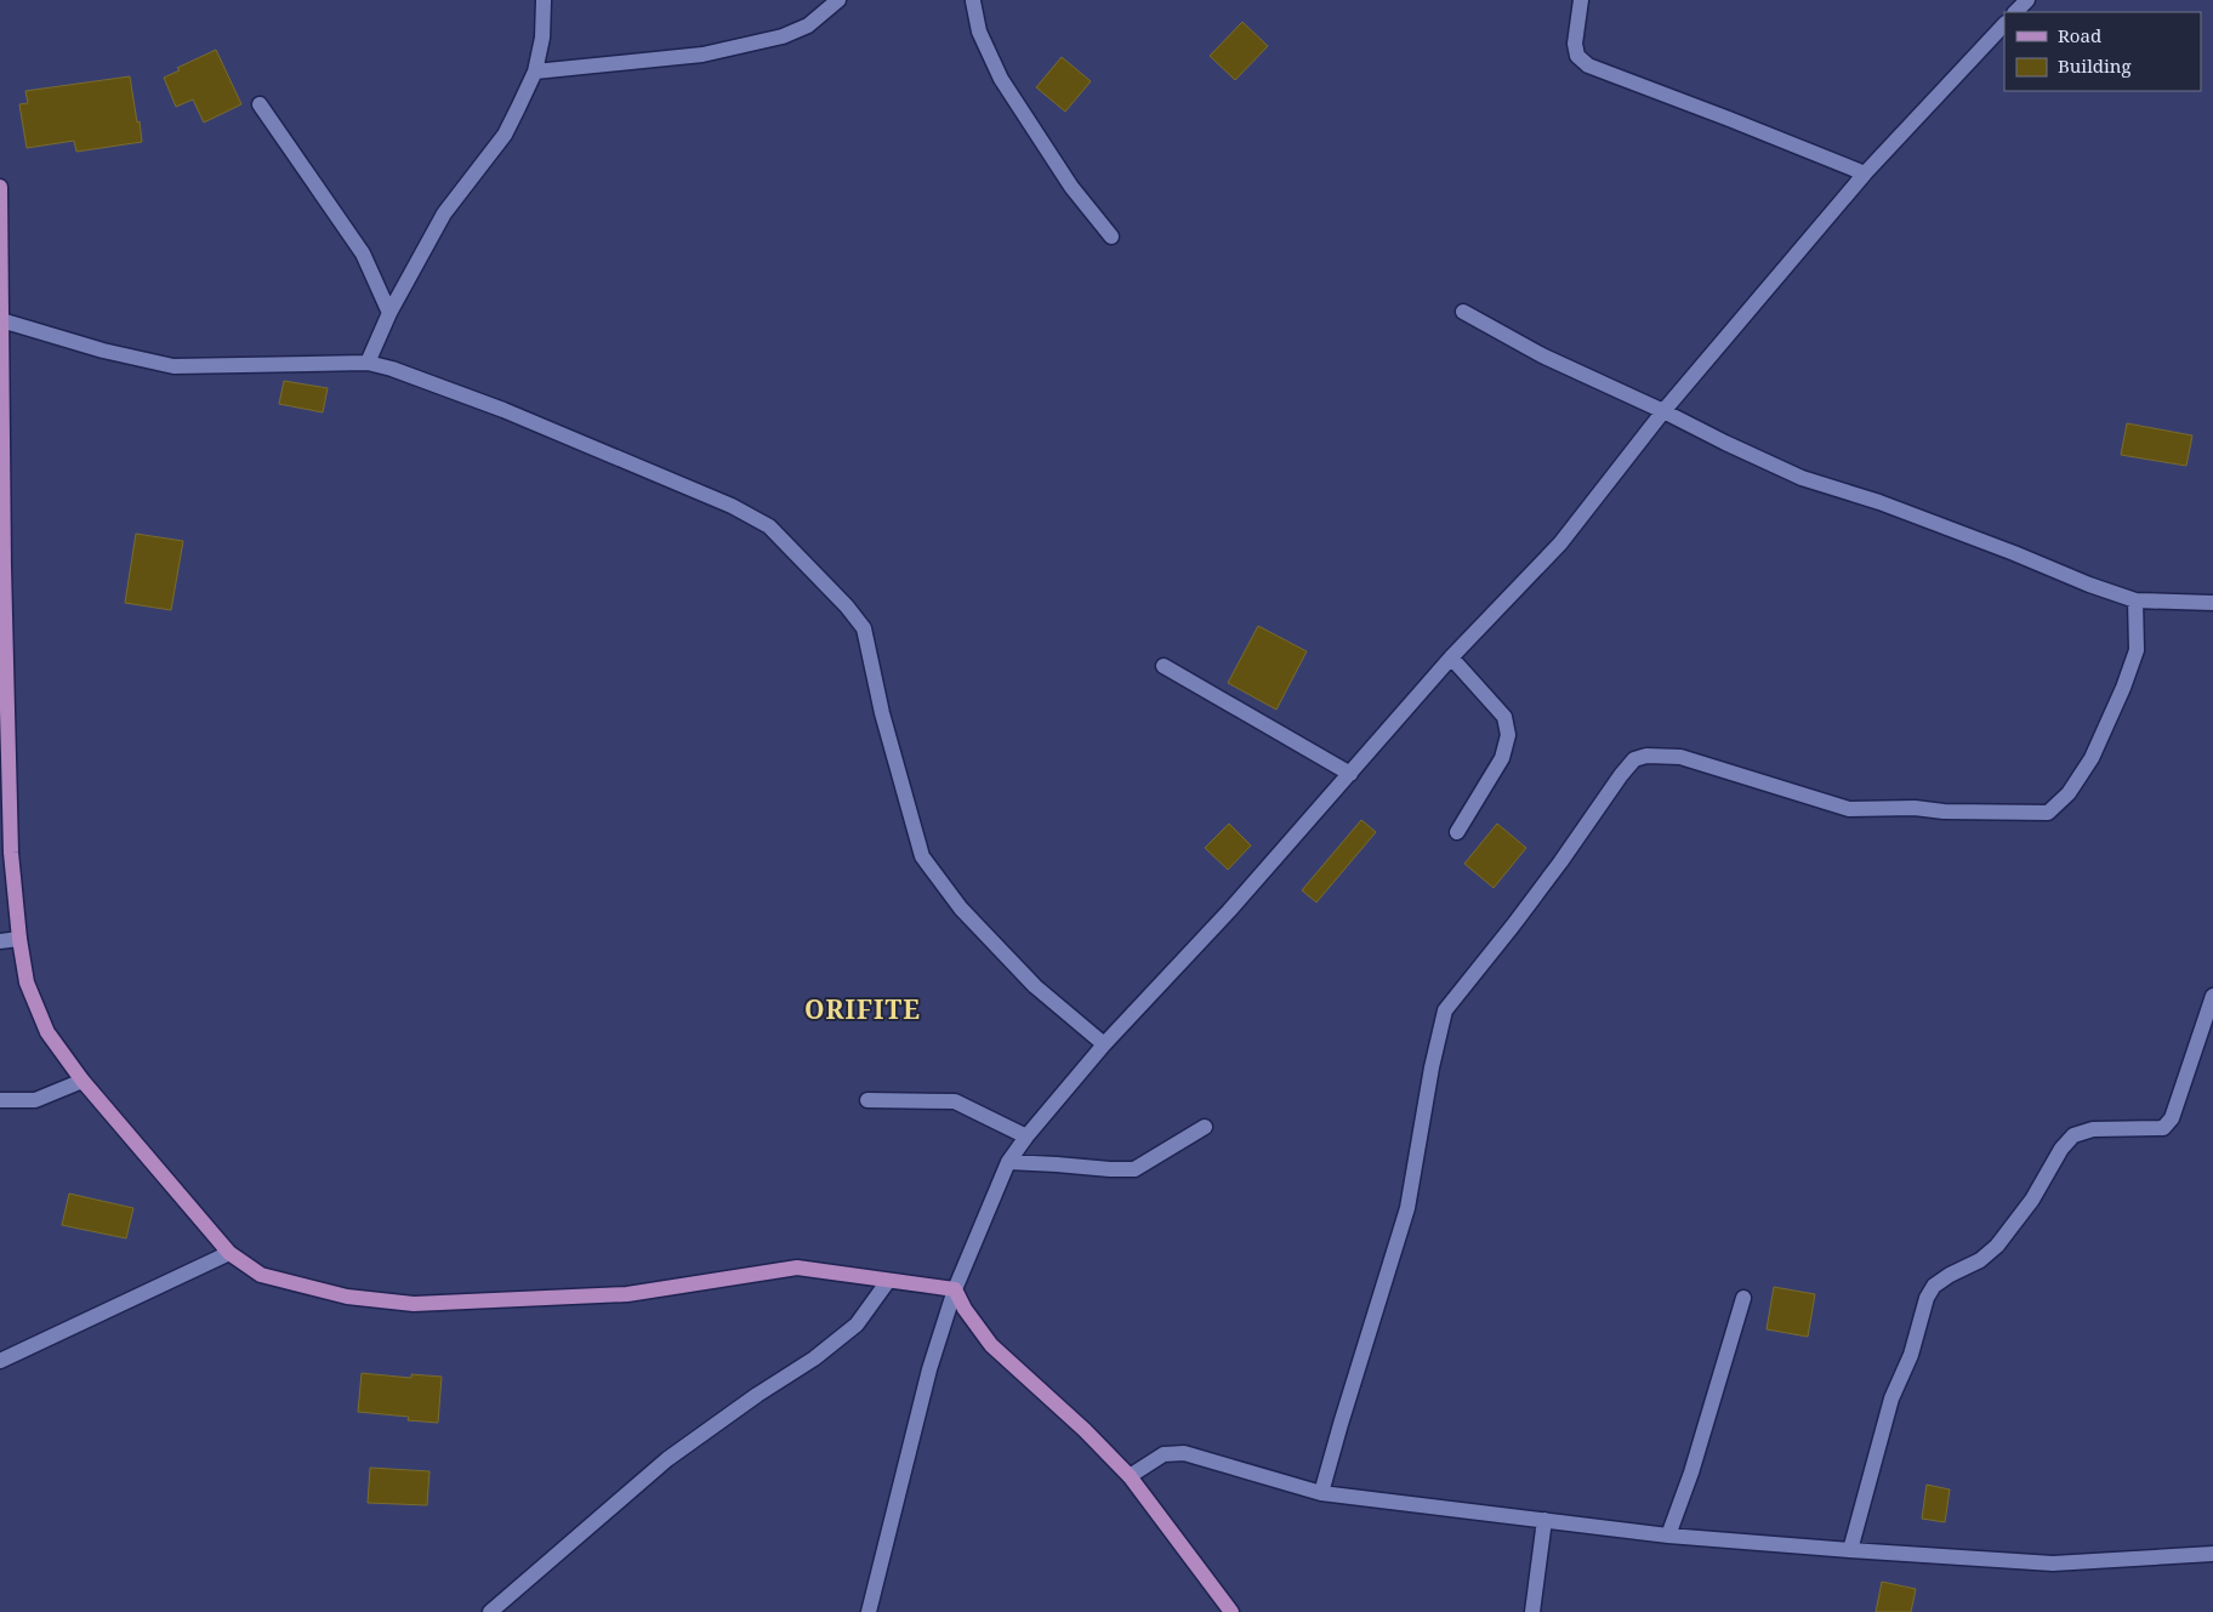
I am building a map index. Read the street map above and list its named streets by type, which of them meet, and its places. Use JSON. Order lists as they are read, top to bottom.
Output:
{
  "districts": ["ORIFITE"],
  "legend": ["Road", "Building"]
}
